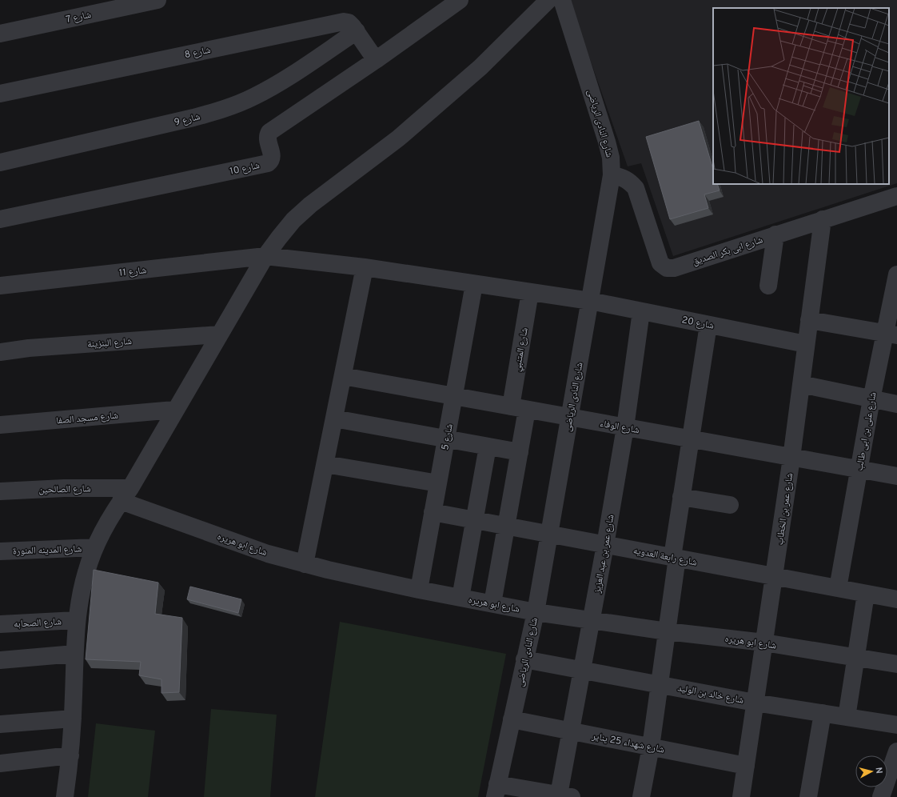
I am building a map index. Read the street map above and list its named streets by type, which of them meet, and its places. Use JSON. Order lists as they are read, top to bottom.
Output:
{
  "streets": {
    "street": [
      "شارع 7",
      "شارع 8",
      "شارع 9",
      "شارع النادى الرياضى",
      "شارع 10",
      "شارع ابى بكر الصديق",
      "شارع 11",
      "شارع 20",
      "شارع البنزينة",
      "شارع المتنبي",
      "شارع مسجد الصفا",
      "شارع الوفاء",
      "شارع على بن ابى طالب",
      "شارع 5",
      "شارع الصالحين",
      "شارع عمر بن الخطاب",
      "شارع ابو هريره",
      "شارع المدينه المنورة",
      "شارع عمر بن عبد العزيز",
      "شارع رابعة العدويه",
      "شارع الصحابه",
      "شارع خالد بن الوليد",
      "شارع شهداء 25 يناير"
    ]
  },
  "crossings": [
    ["شارع 8", "شارع 9"],
    ["شارع 8", "شارع 10"],
    ["شارع النادى الرياضى", "شارع ابى بكر الصديق"],
    ["شارع النادى الرياضى", "شارع 20"],
    ["شارع النادى الرياضى", "شارع الوفاء"],
    ["شارع النادى الرياضى", "شارع ابو هريره"],
    ["شارع النادى الرياضى", "شارع رابعة العدويه"],
    ["شارع النادى الرياضى", "شارع خالد بن الوليد"],
    ["شارع النادى الرياضى", "شارع شهداء 25 يناير"],
    ["شارع ابى بكر الصديق", "شارع عمر بن الخطاب"],
    ["شارع 11", "شارع 20"],
    ["شارع 11", "شارع 5"],
    ["شارع 20", "شارع المتنبي"],
    ["شارع 20", "شارع 5"],
    ["شارع 20", "شارع عمر بن الخطاب"],
    ["شارع 20", "شارع عمر بن عبد العزيز"],
    ["شارع المتنبي", "شارع الوفاء"],
    ["شارع المتنبي", "شارع ابو هريره"],
    ["شارع المتنبي", "شارع رابعة العدويه"],
    ["شارع الوفاء", "شارع على بن ابى طالب"],
    ["شارع الوفاء", "شارع 5"],
    ["شارع الوفاء", "شارع عمر بن الخطاب"],
    ["شارع الوفاء", "شارع عمر بن عبد العزيز"],
    ["شارع على بن ابى طالب", "شارع رابعة العدويه"],
    ["شارع 5", "شارع ابو هريره"],
    ["شارع 5", "شارع رابعة العدويه"],
    ["شارع الصالحين", "شارع ابو هريره"],
    ["شارع عمر بن الخطاب", "شارع ابو هريره"],
    ["شارع عمر بن الخطاب", "شارع رابعة العدويه"],
    ["شارع عمر بن الخطاب", "شارع خالد بن الوليد"],
    ["شارع عمر بن الخطاب", "شارع شهداء 25 يناير"],
    ["شارع ابو هريره", "شارع عمر بن عبد العزيز"],
    ["شارع عمر بن عبد العزيز", "شارع رابعة العدويه"],
    ["شارع عمر بن عبد العزيز", "شارع خالد بن الوليد"],
    ["شارع عمر بن عبد العزيز", "شارع شهداء 25 يناير"]
  ],
  "north": "right"
}
